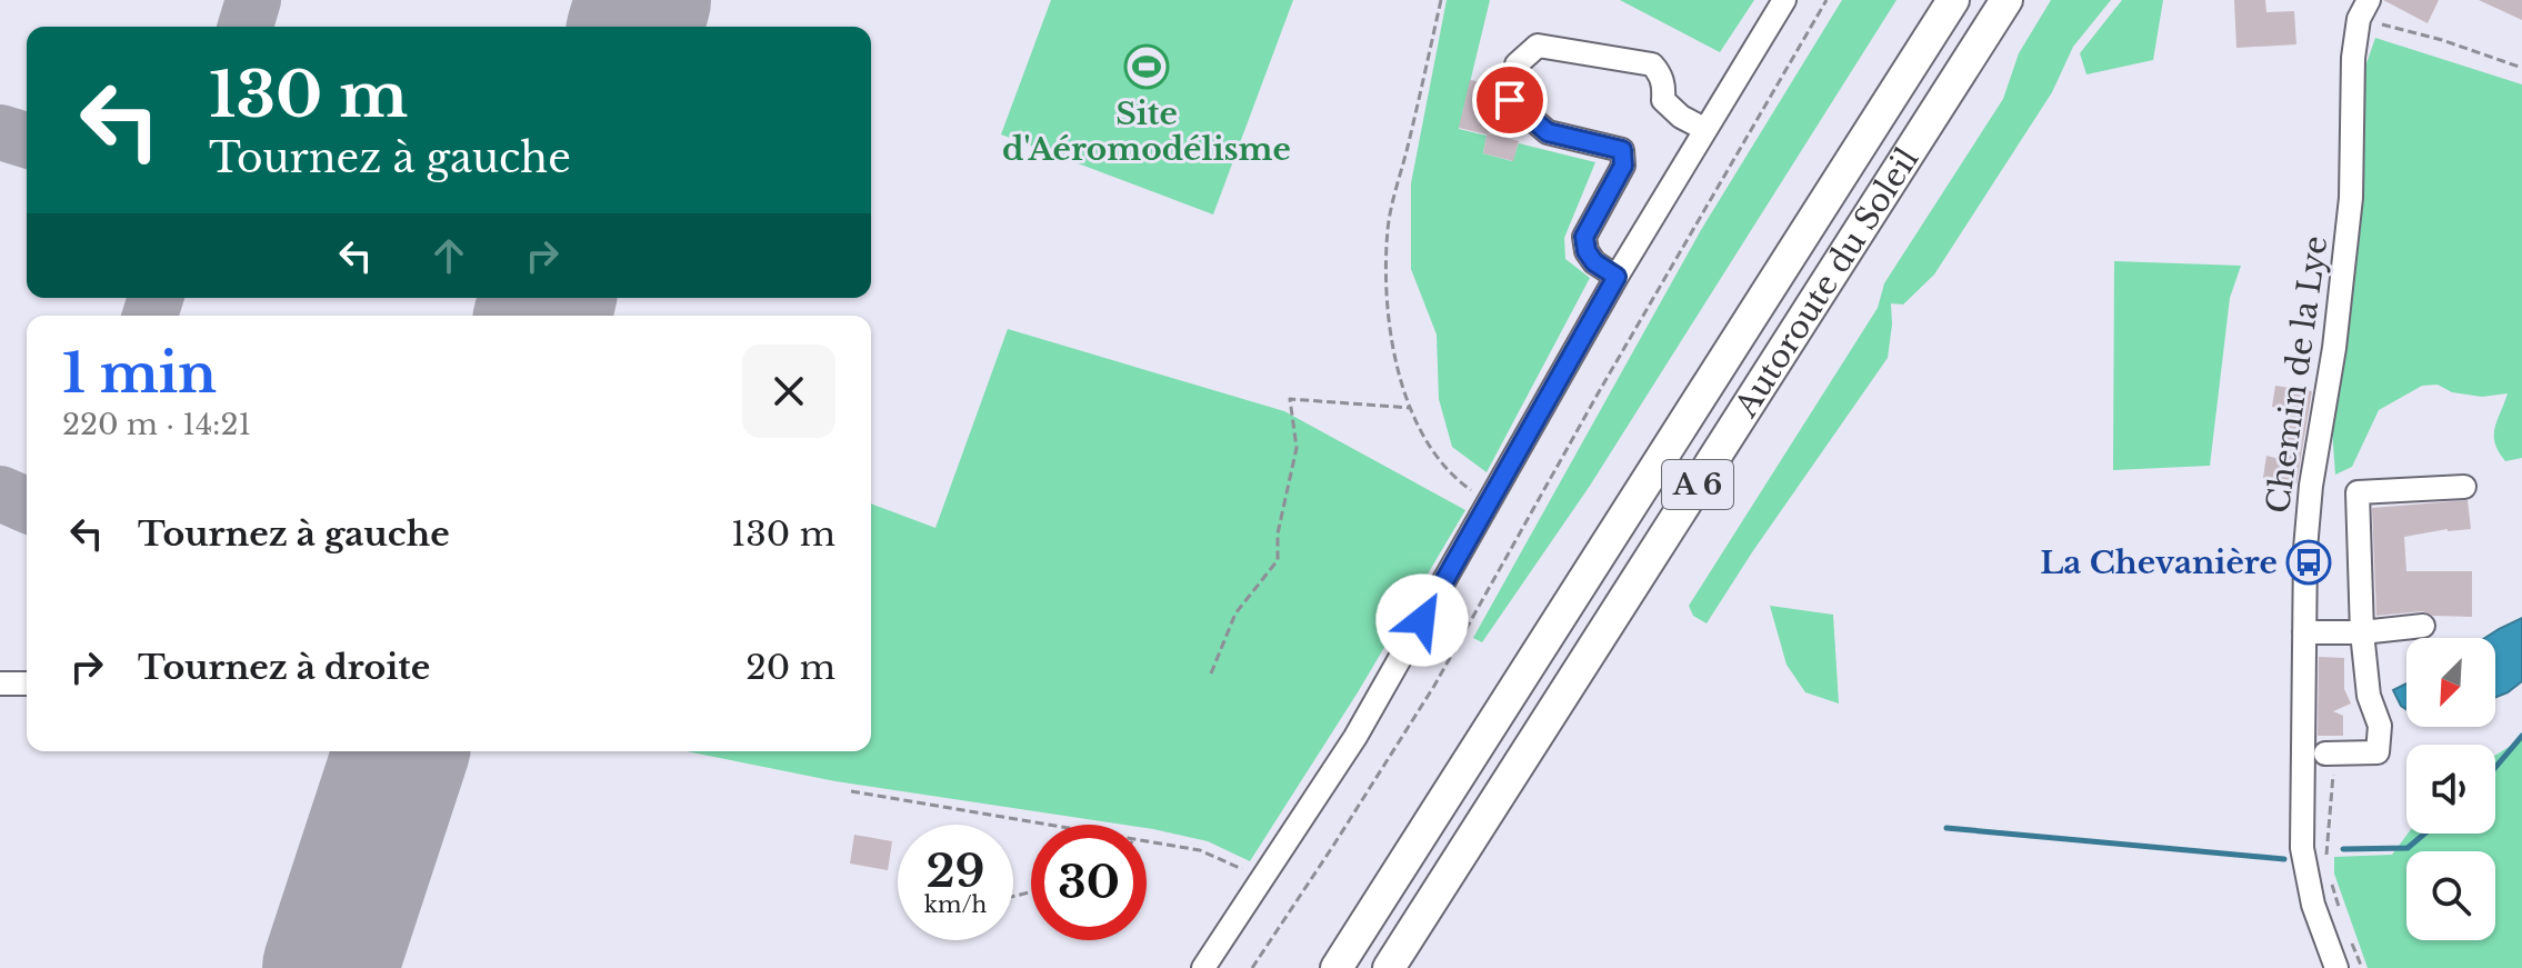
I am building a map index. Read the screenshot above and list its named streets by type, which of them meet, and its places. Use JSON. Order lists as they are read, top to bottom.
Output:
{
  "streets": {
    "highway": ["Autoroute du Soleil", "A 6"],
    "street": ["Chemin de la Lye"]
  },
  "places": {
    "sports": ["Site d'Aéromodélisme"],
    "bus stop": ["La Chevanière"]
  },
  "north": "bottom left",
  "page": {
    "turn": ["130 m", "Tournez à gauche"],
    "heading": ["1 min", "220 m · 14:21"],
    "list": [
      {
        "name": "Tournez à gauche",
        "value": "130 m"
      },
      {
        "name": "Tournez à droite",
        "value": "20 m"
      }
    ],
    "speed": "29 km/h",
    "limit": "30"
  }
}
